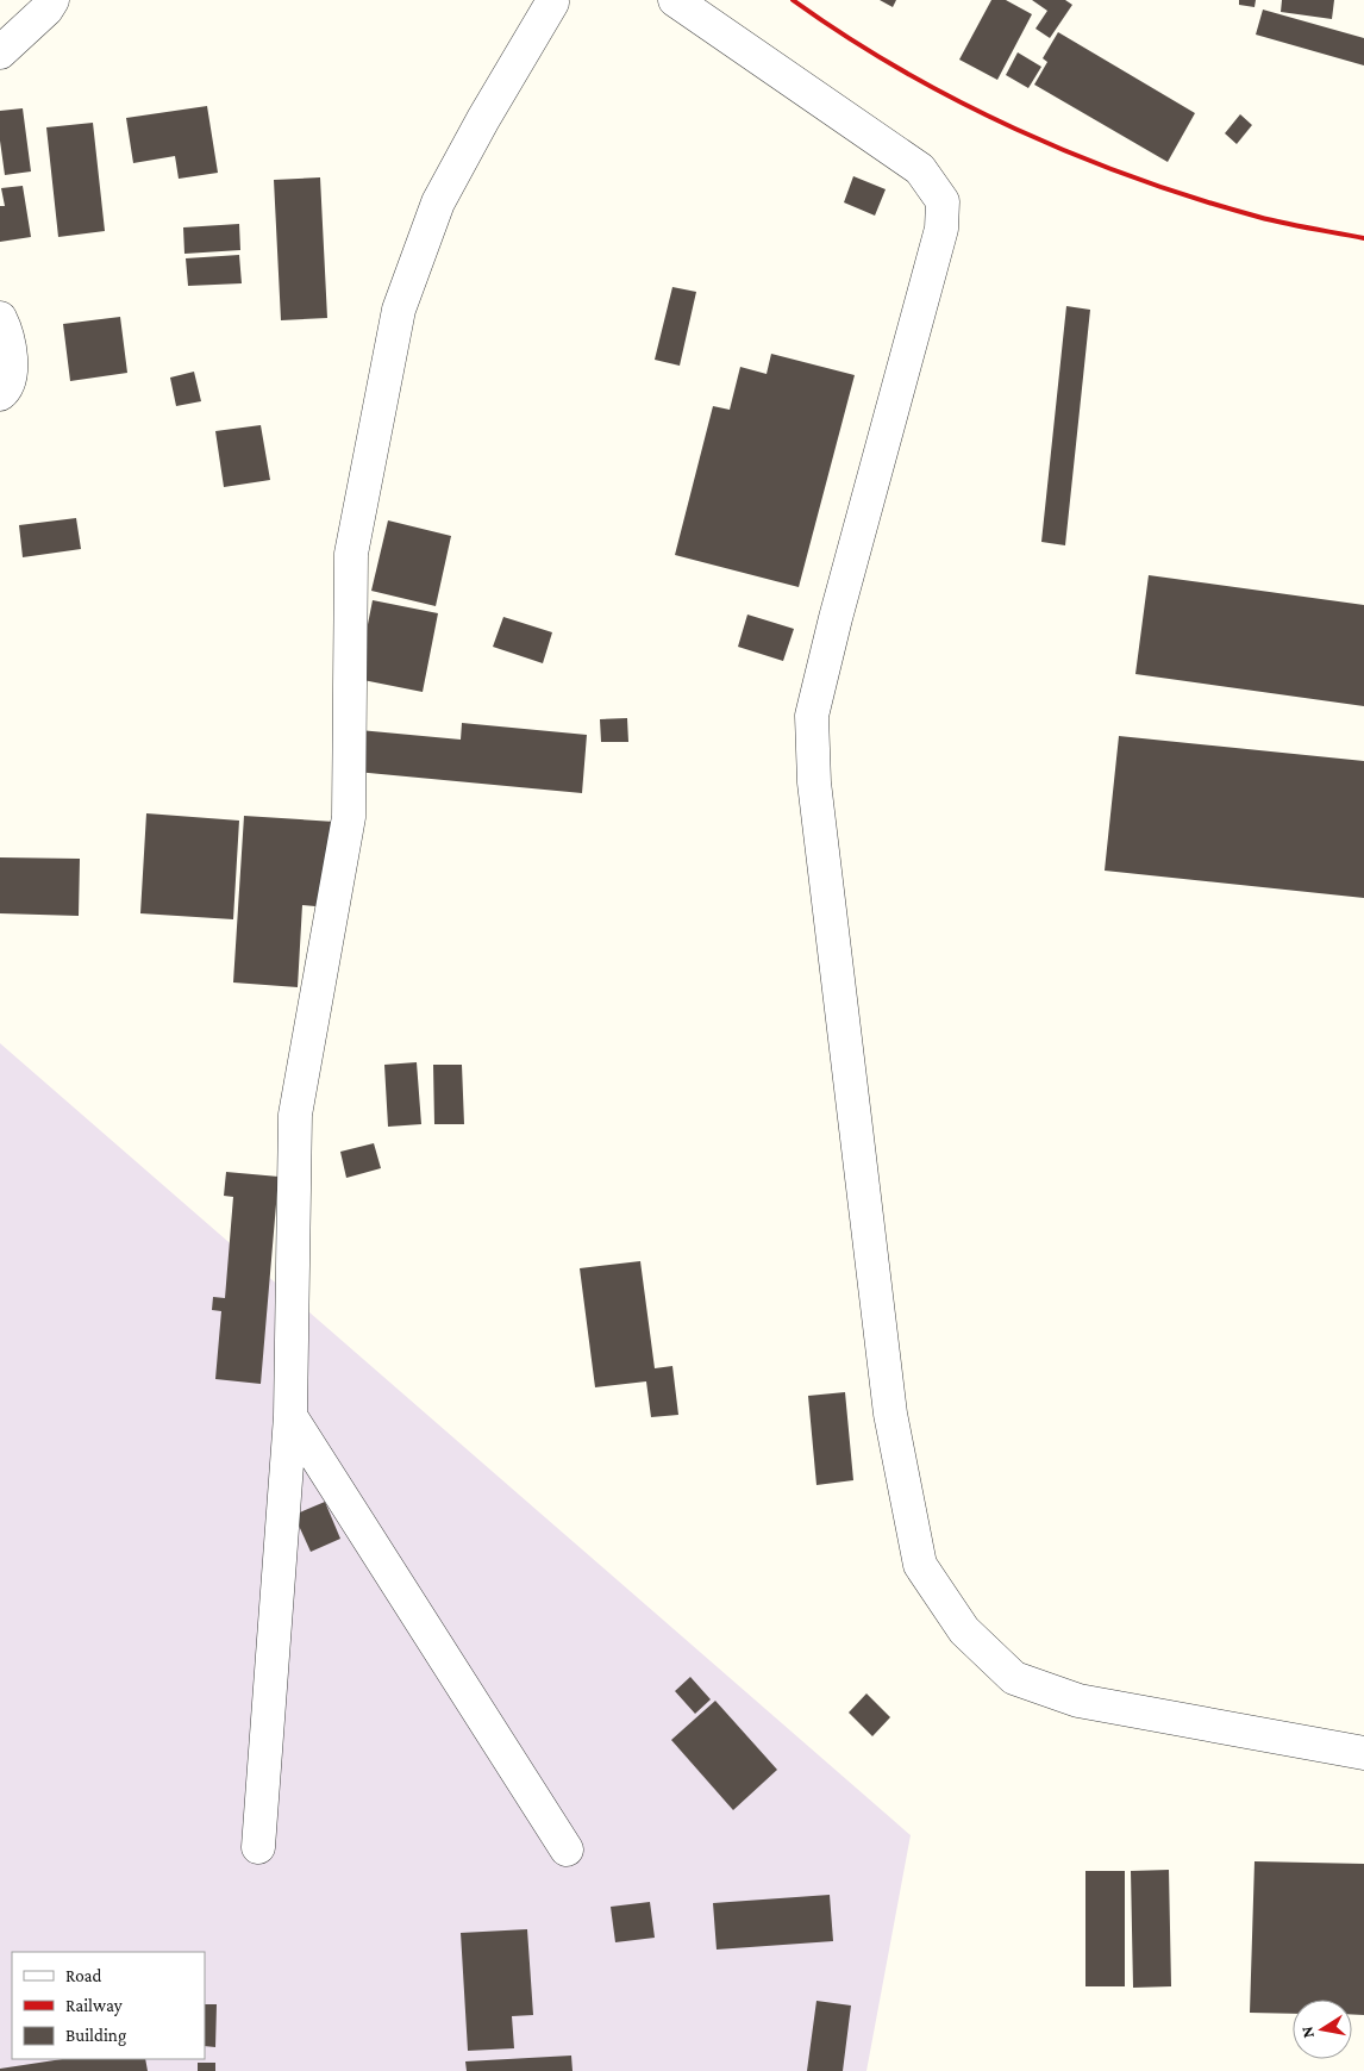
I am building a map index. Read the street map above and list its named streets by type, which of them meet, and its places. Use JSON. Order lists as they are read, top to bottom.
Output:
{
  "legend": ["Road", "Railway", "Building"],
  "north": "left"
}
